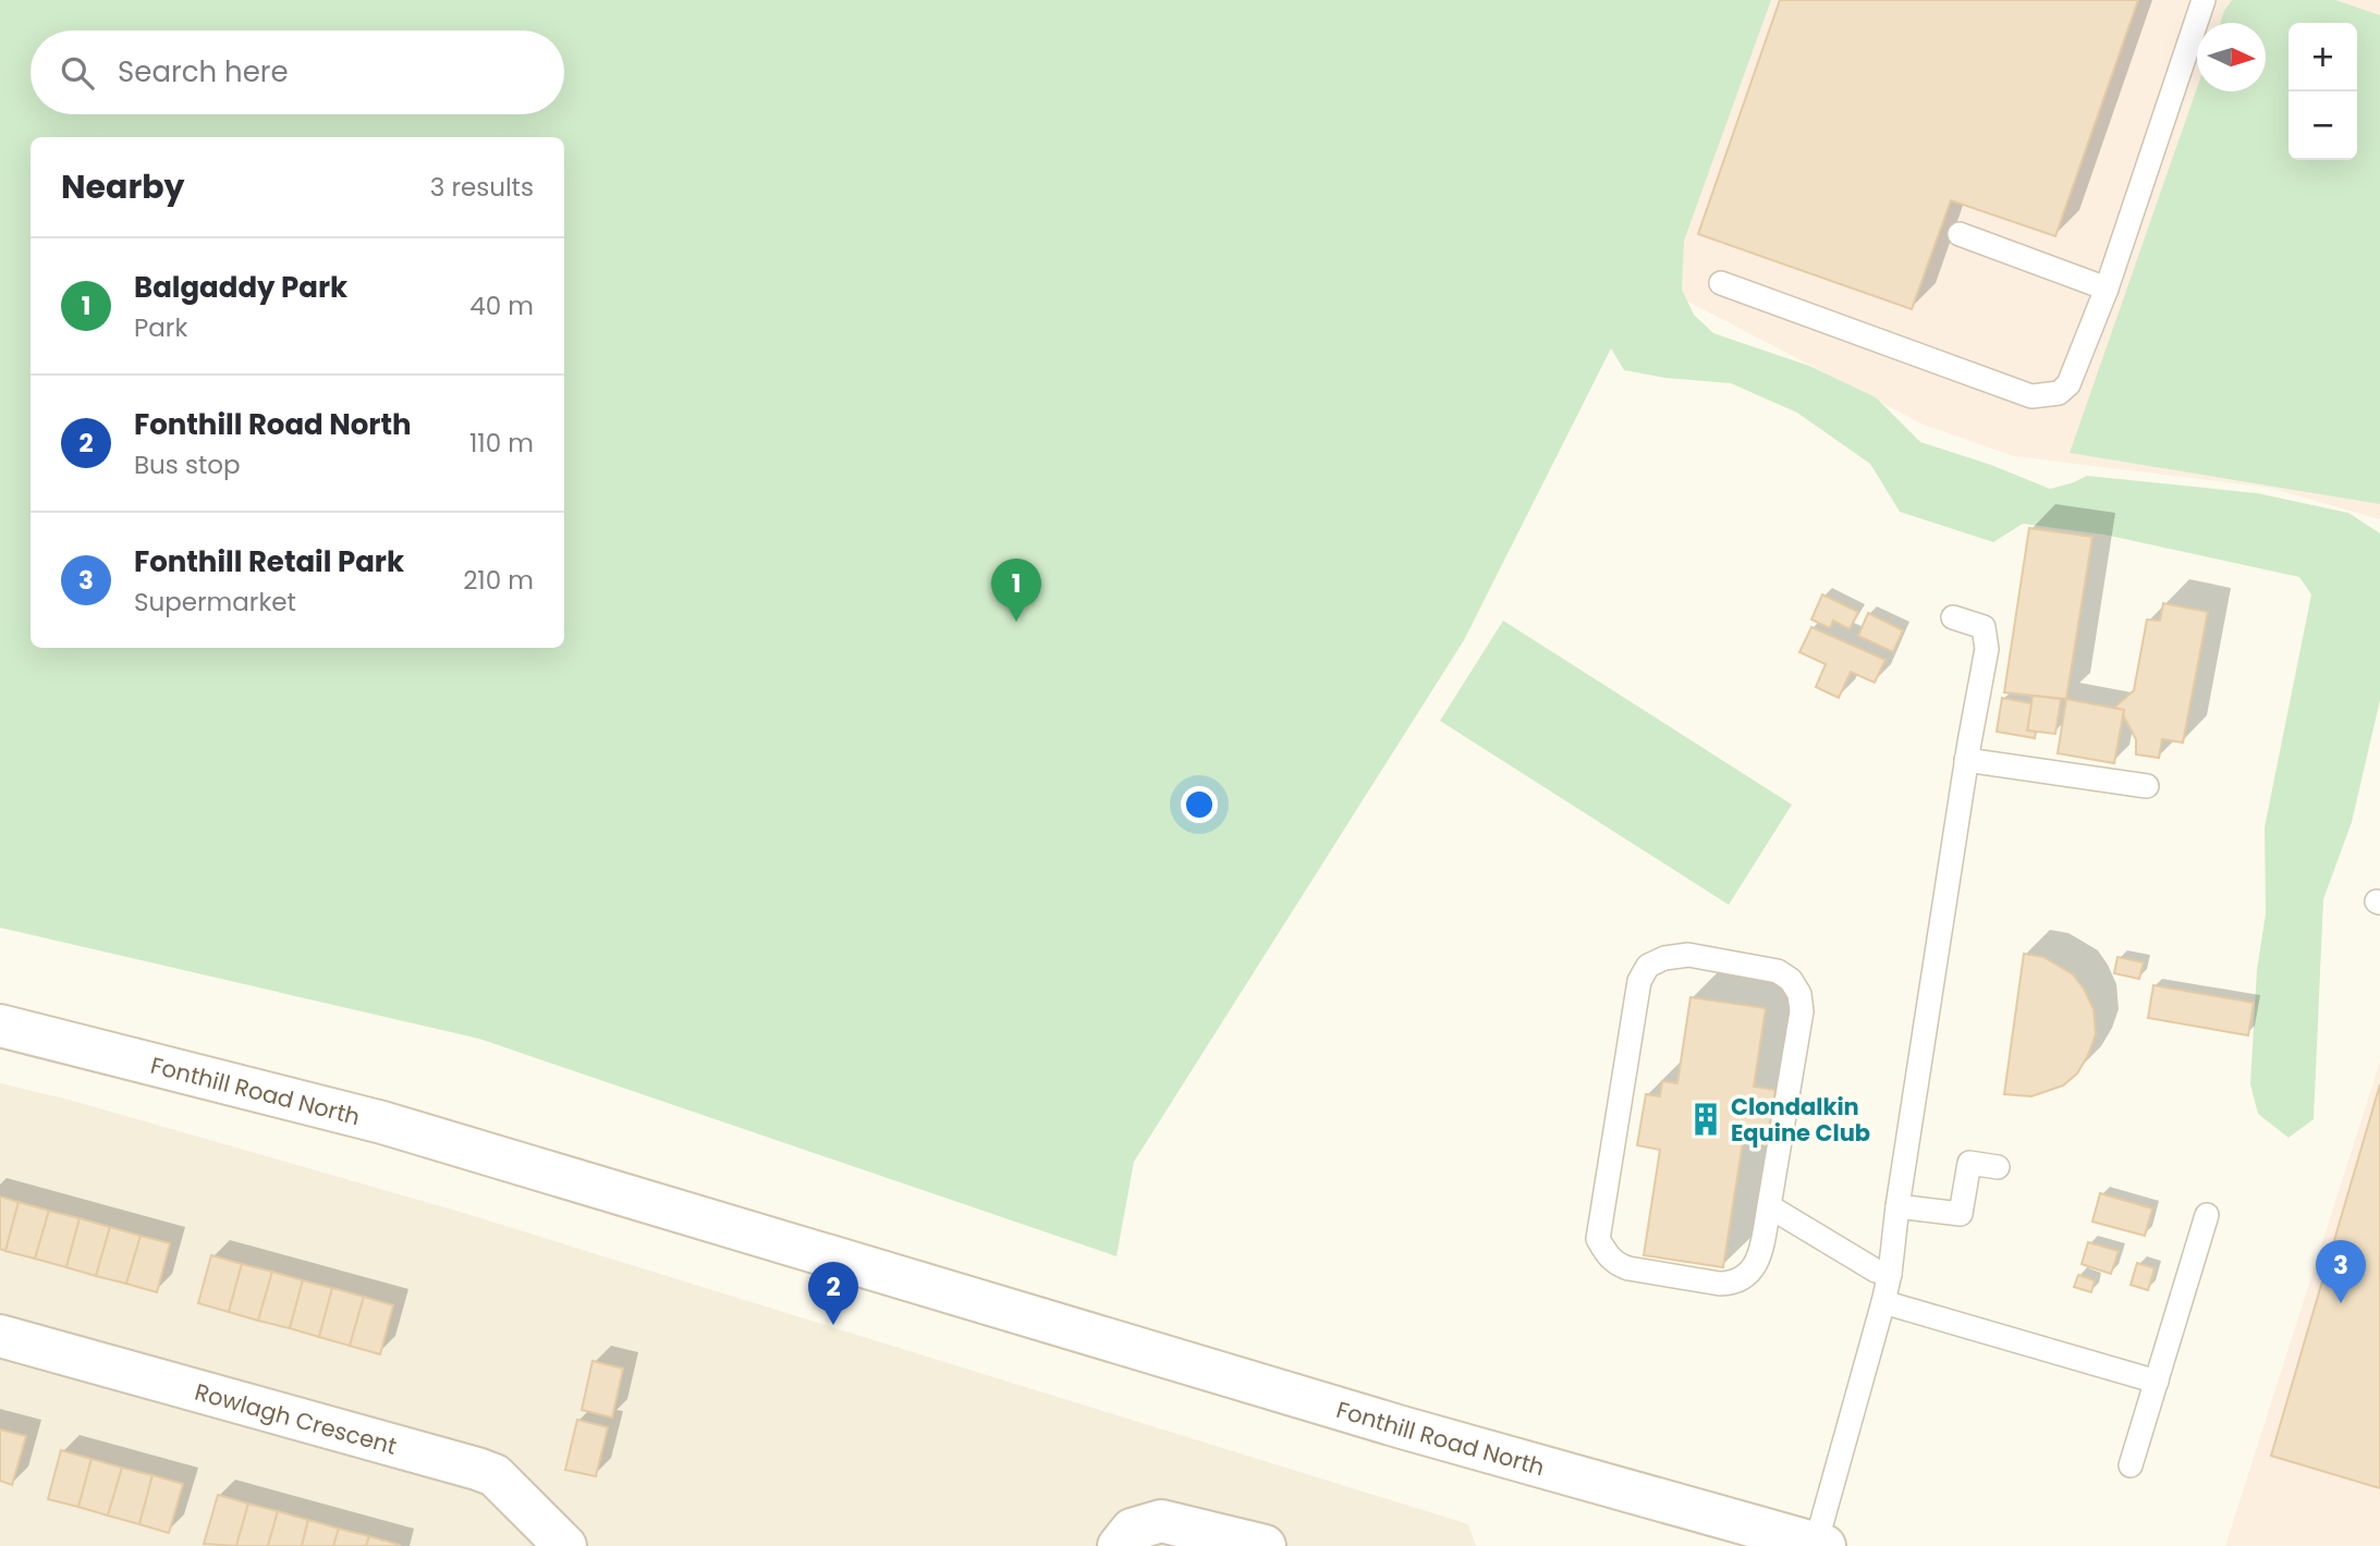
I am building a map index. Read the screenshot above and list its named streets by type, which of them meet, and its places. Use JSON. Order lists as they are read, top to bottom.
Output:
{
  "streets": {
    "main road": ["Fonthill Road North", "Rowlagh Crescent"]
  },
  "places": {
    "building": ["Clondalkin Equine Club"]
  },
  "north": "right",
  "page": {
    "map_buttons": ["+", "−"],
    "search": "Search here",
    "heading": ["Nearby", "3 results"],
    "list": [
      {
        "mark": "1",
        "name": "Balgaddy Park",
        "note": "Park",
        "value": "40 m"
      },
      {
        "mark": "2",
        "name": "Fonthill Road North",
        "note": "Bus stop",
        "value": "110 m"
      },
      {
        "mark": "3",
        "name": "Fonthill Retail Park",
        "note": "Supermarket",
        "value": "210 m"
      }
    ],
    "pins": ["1", "3", "2"]
  }
}
